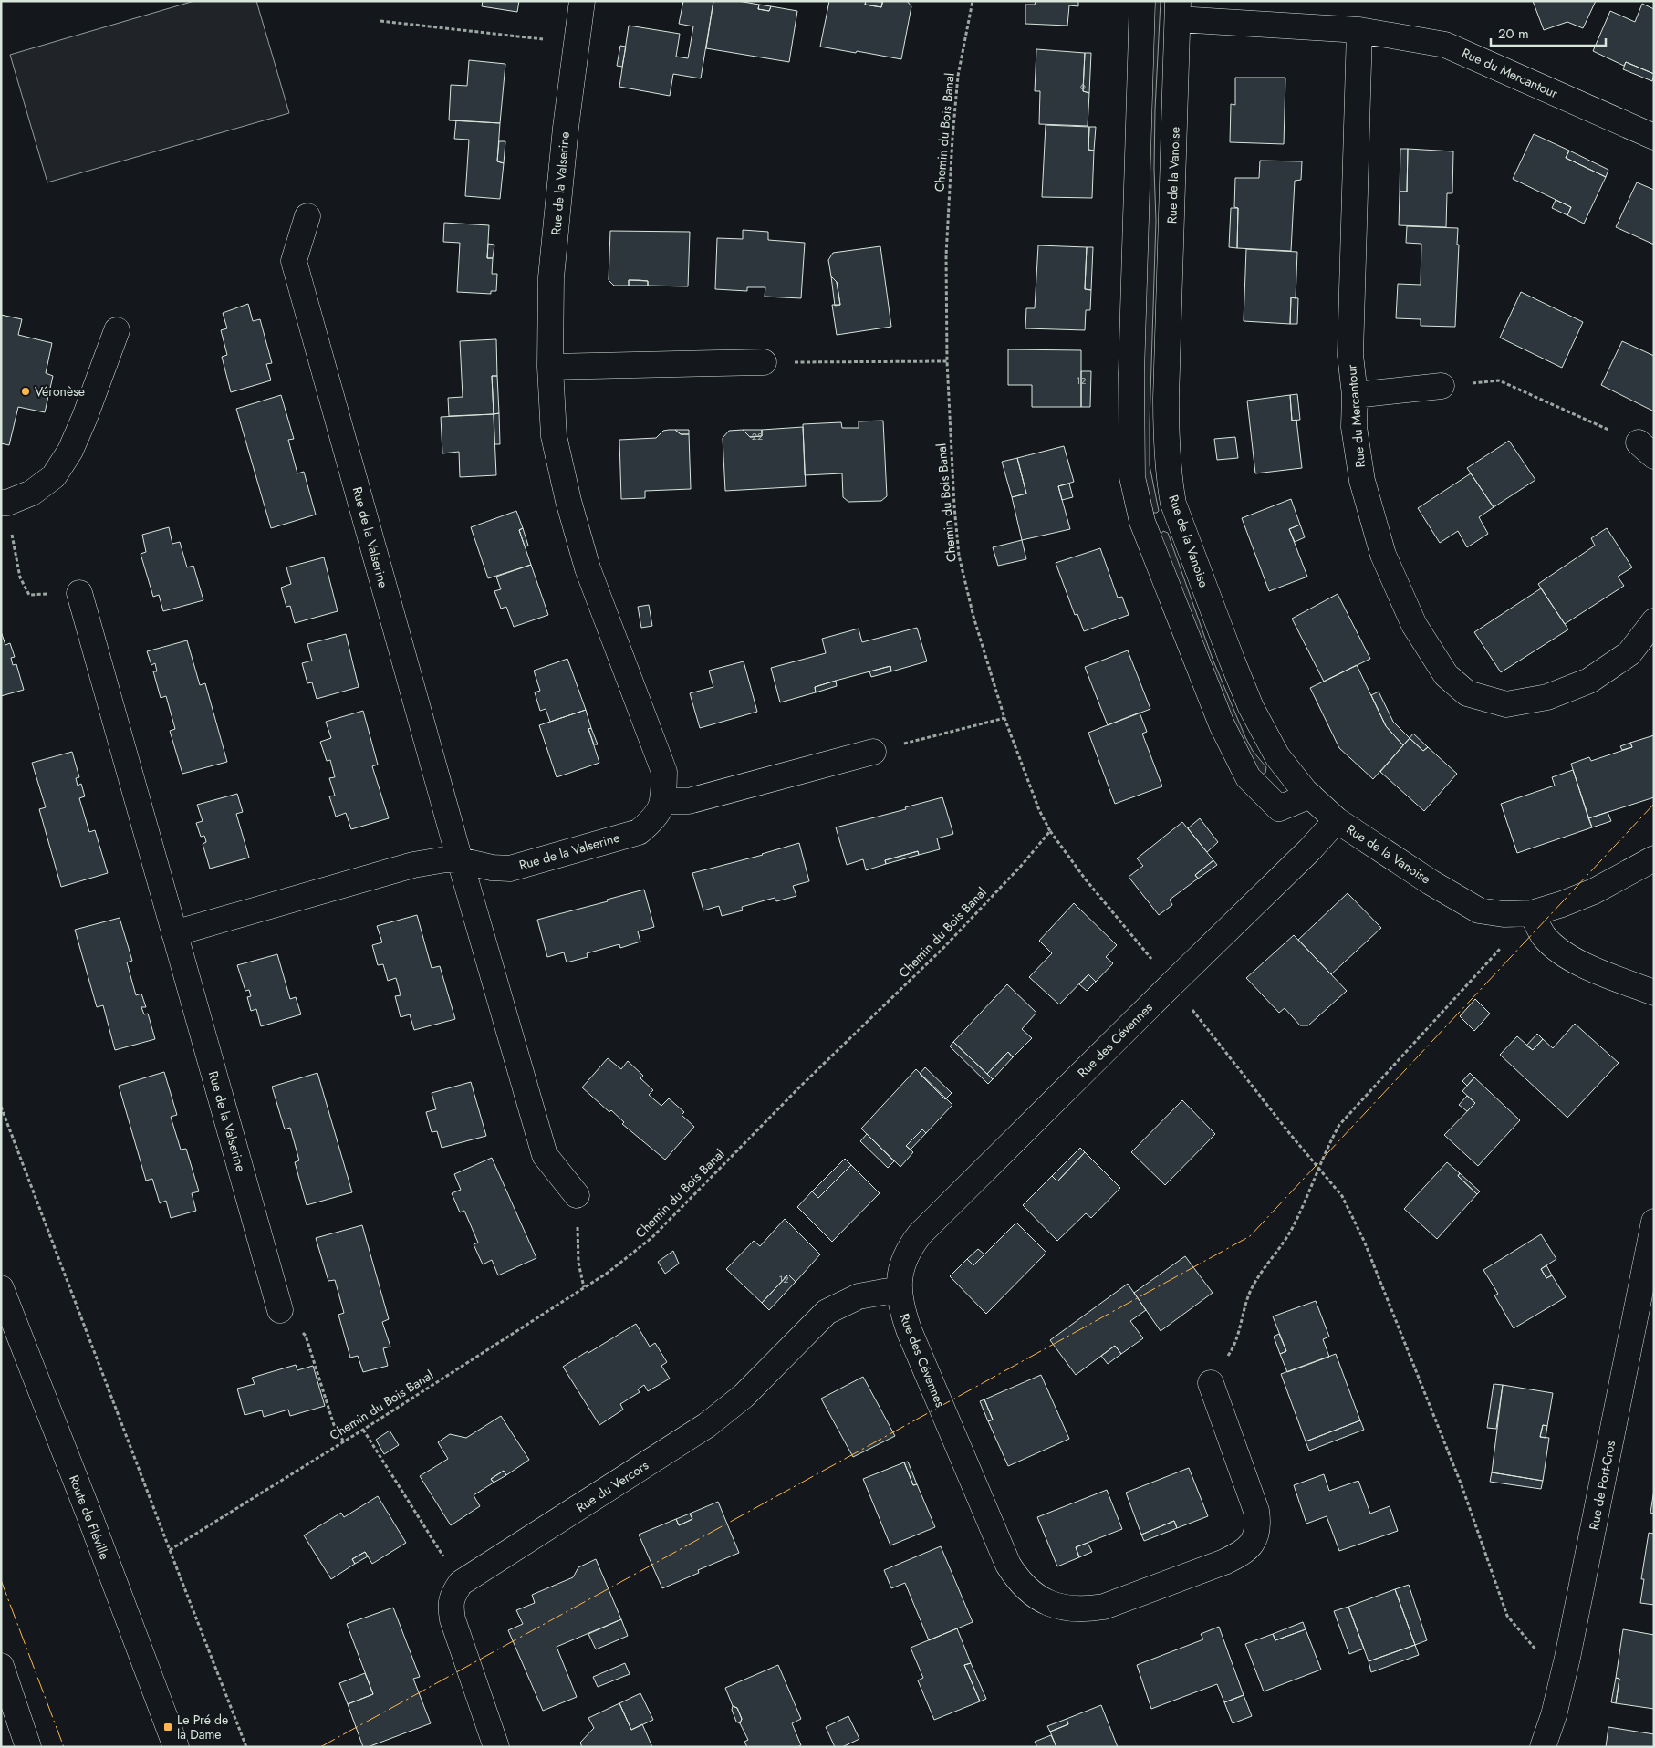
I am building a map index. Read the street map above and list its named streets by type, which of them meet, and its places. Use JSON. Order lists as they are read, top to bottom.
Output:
{
  "streets": {
    "street": [
      "Rue du Mercantour",
      "Rue de la Vanoise",
      "Rue de la Valserine",
      "Rue des Cévennes",
      "Rue de Port-Cros",
      "Rue du Vercors",
      "Route de Fléville"
    ],
    "path": ["Chemin du Bois Banal"]
  },
  "crossings": [
    ["Rue du Mercantour", "Rue de la Vanoise"],
    ["Rue de la Vanoise", "Rue des Cévennes"],
    ["Rue des Cévennes", "Rue du Vercors"]
  ],
  "places": {
    "other": ["Véronèse"],
    "transit": ["Le Pré de la Dame"]
  },
  "house_numbers": [
    "6",
    "12",
    "22",
    "12"
  ],
  "scale_bar": "20 m"
}
